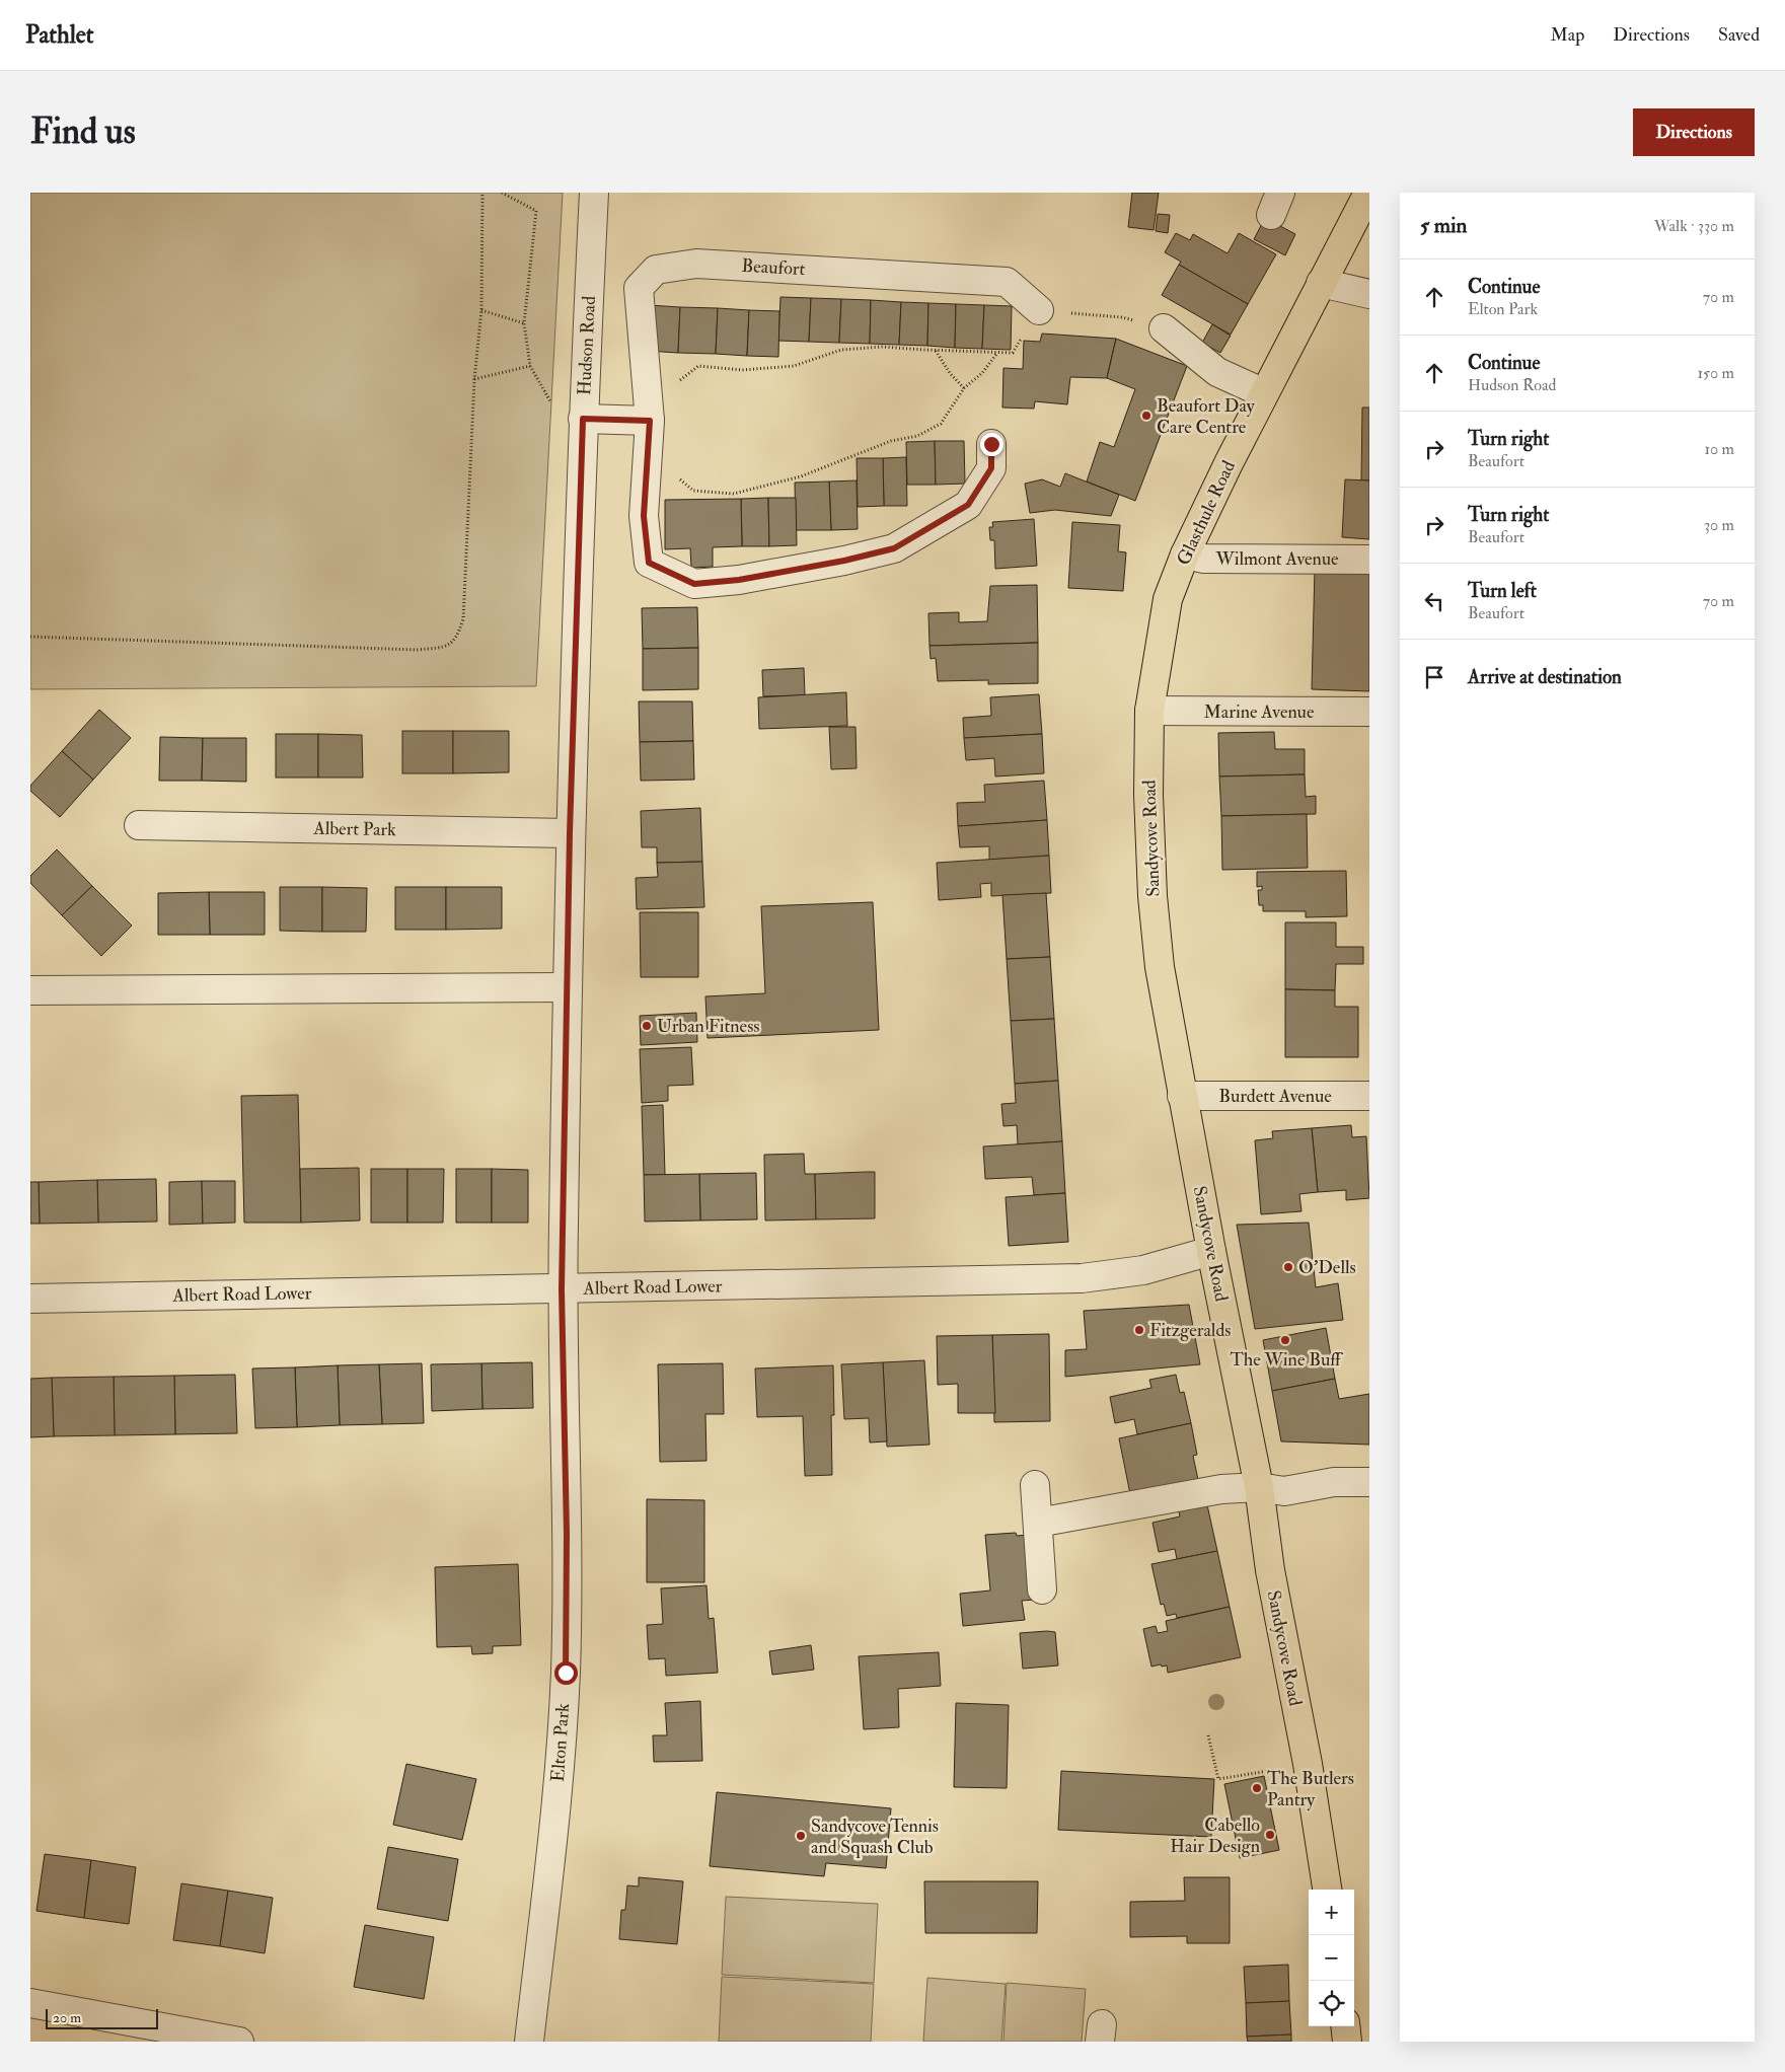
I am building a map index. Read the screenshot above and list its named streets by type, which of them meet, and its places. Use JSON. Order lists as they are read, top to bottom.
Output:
{
  "streets": {
    "main road": ["Glasthule Road", "Sandycove Road"],
    "street": [
      "Beaufort",
      "Hudson Road",
      "Wilmont Avenue",
      "Marine Avenue",
      "Albert Park",
      "Burdett Avenue",
      "Albert Road Lower",
      "Elton Park"
    ]
  },
  "crossings": [
    ["Hudson Road", "Albert Park"],
    ["Hudson Road", "Albert Road Lower"],
    ["Hudson Road", "Elton Park"],
    ["Glasthule Road", "Wilmont Avenue"],
    ["Glasthule Road", "Marine Avenue"],
    ["Glasthule Road", "Sandycove Road"],
    ["Marine Avenue", "Sandycove Road"],
    ["Sandycove Road", "Burdett Avenue"],
    ["Sandycove Road", "Albert Road Lower"],
    ["Albert Road Lower", "Elton Park"]
  ],
  "places": [
    "Beaufort Day Care Centre",
    "Urban Fitness",
    "O'Dells",
    "Fitzgeralds",
    "The Wine Buff",
    "The Butlers Pantry",
    "Cabello Hair Design",
    "Sandycove Tennis and Squash Club"
  ],
  "scale_bar": "20 m",
  "page": {
    "header": "Pathlet",
    "nav": ["Map", "Directions", "Saved"],
    "buttons": "Directions",
    "title": "Find us",
    "heading": ["5 min", "Walk · 330 m"],
    "list": [
      ["Continue", "Elton Park", "70 m"],
      ["Continue", "Hudson Road", "150 m"],
      ["Turn right", "Beaufort", "10 m"],
      ["Turn right", "Beaufort", "30 m"],
      ["Turn left", "Beaufort", "70 m"],
      "Arrive at destination"
    ],
    "map_buttons": ["+", "−"],
    "scale": "20 m"
  }
}
